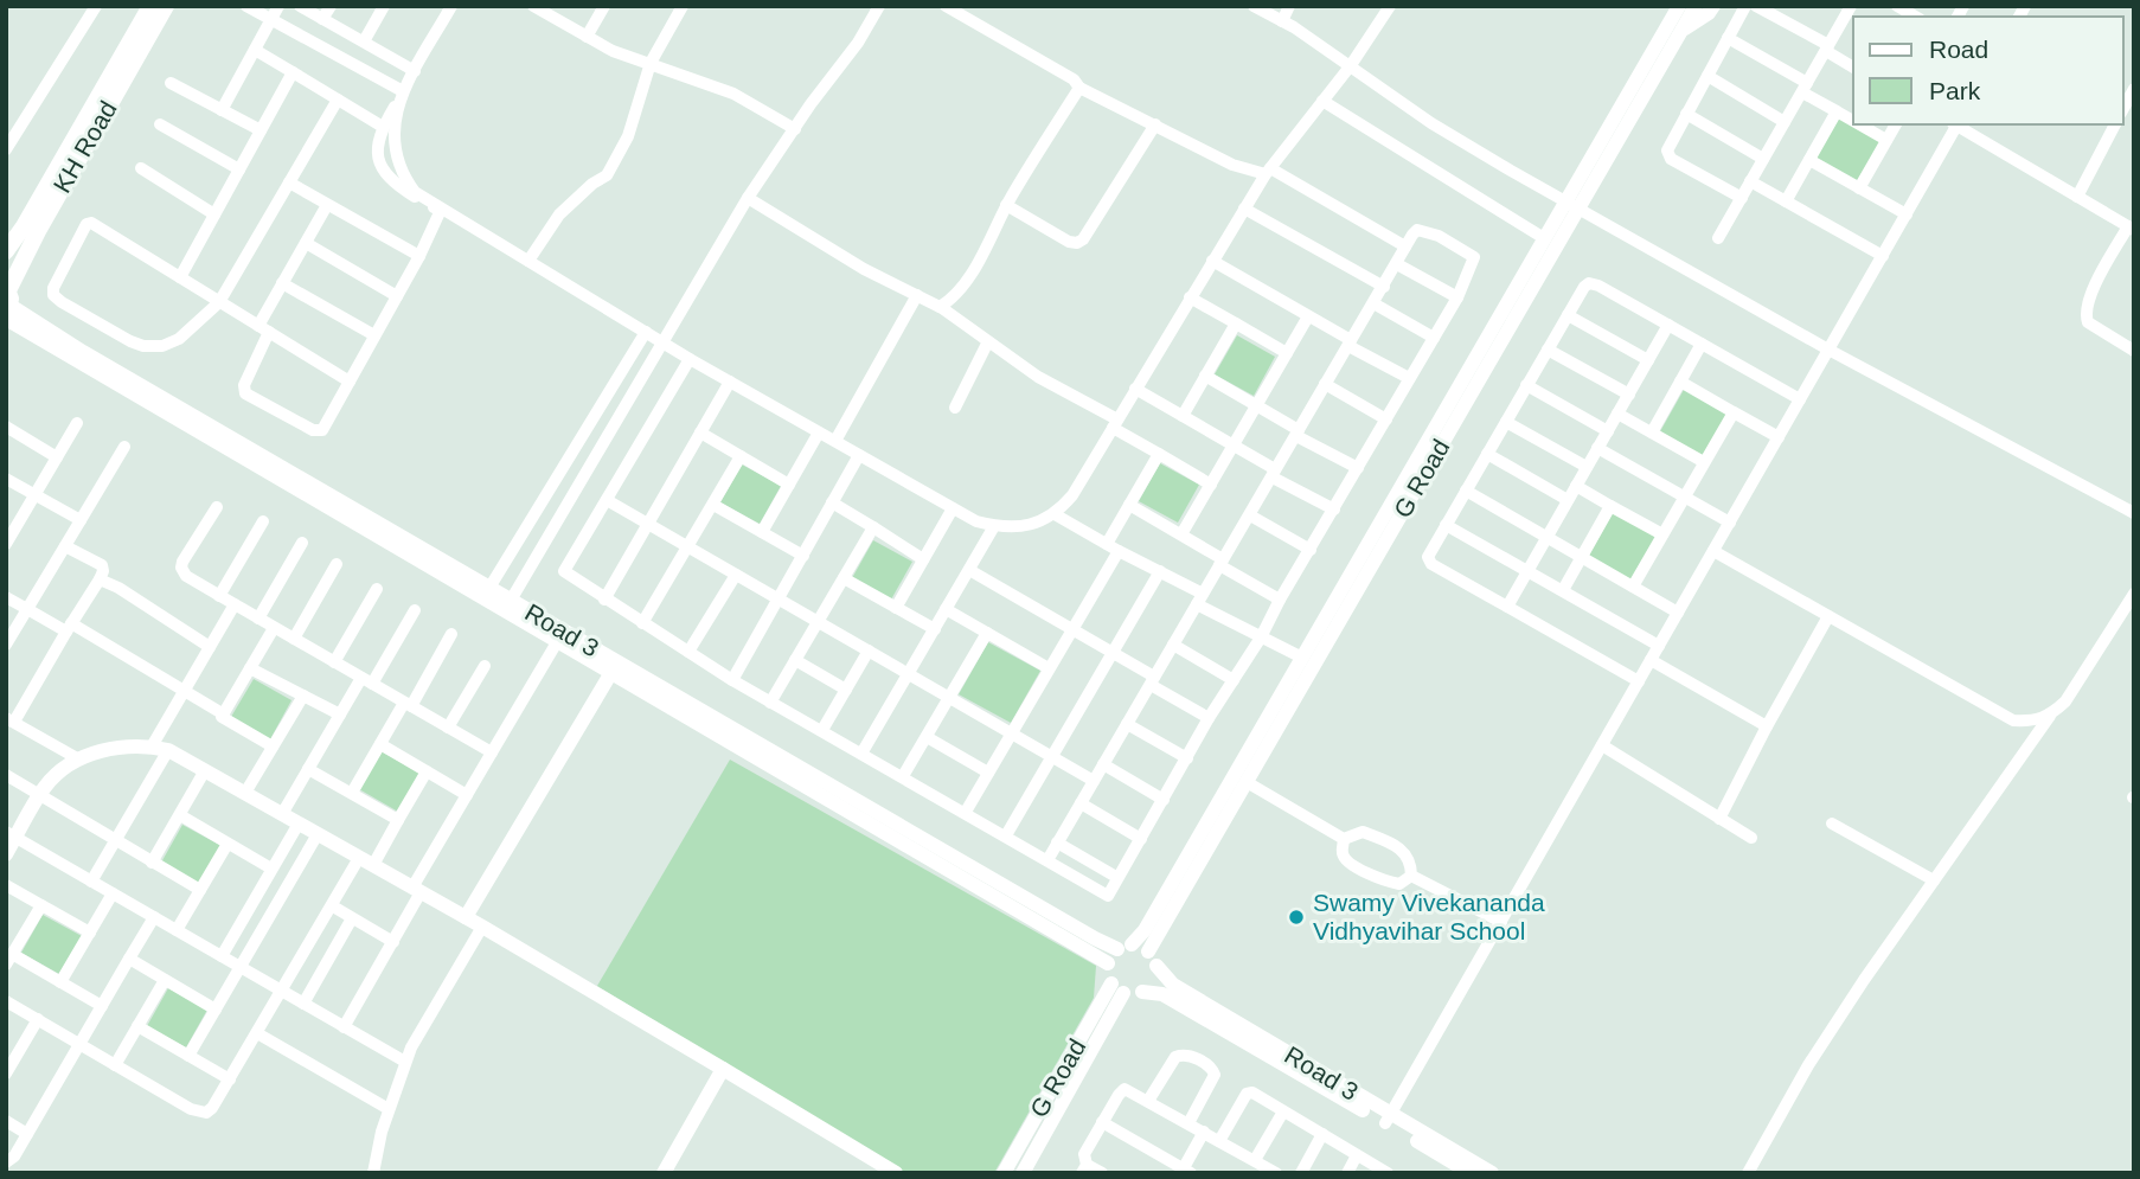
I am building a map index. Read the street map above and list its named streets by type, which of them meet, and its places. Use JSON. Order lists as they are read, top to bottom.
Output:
{
  "streets": {
    "main road": ["KH Road"],
    "street": ["G Road", "Road 3"]
  },
  "crossings": [
    ["KH Road", "Road 3"],
    ["G Road", "Road 3"]
  ],
  "places": ["Swamy Vivekananda Vidhyavihar School"],
  "legend": ["Road", "Park"]
}
